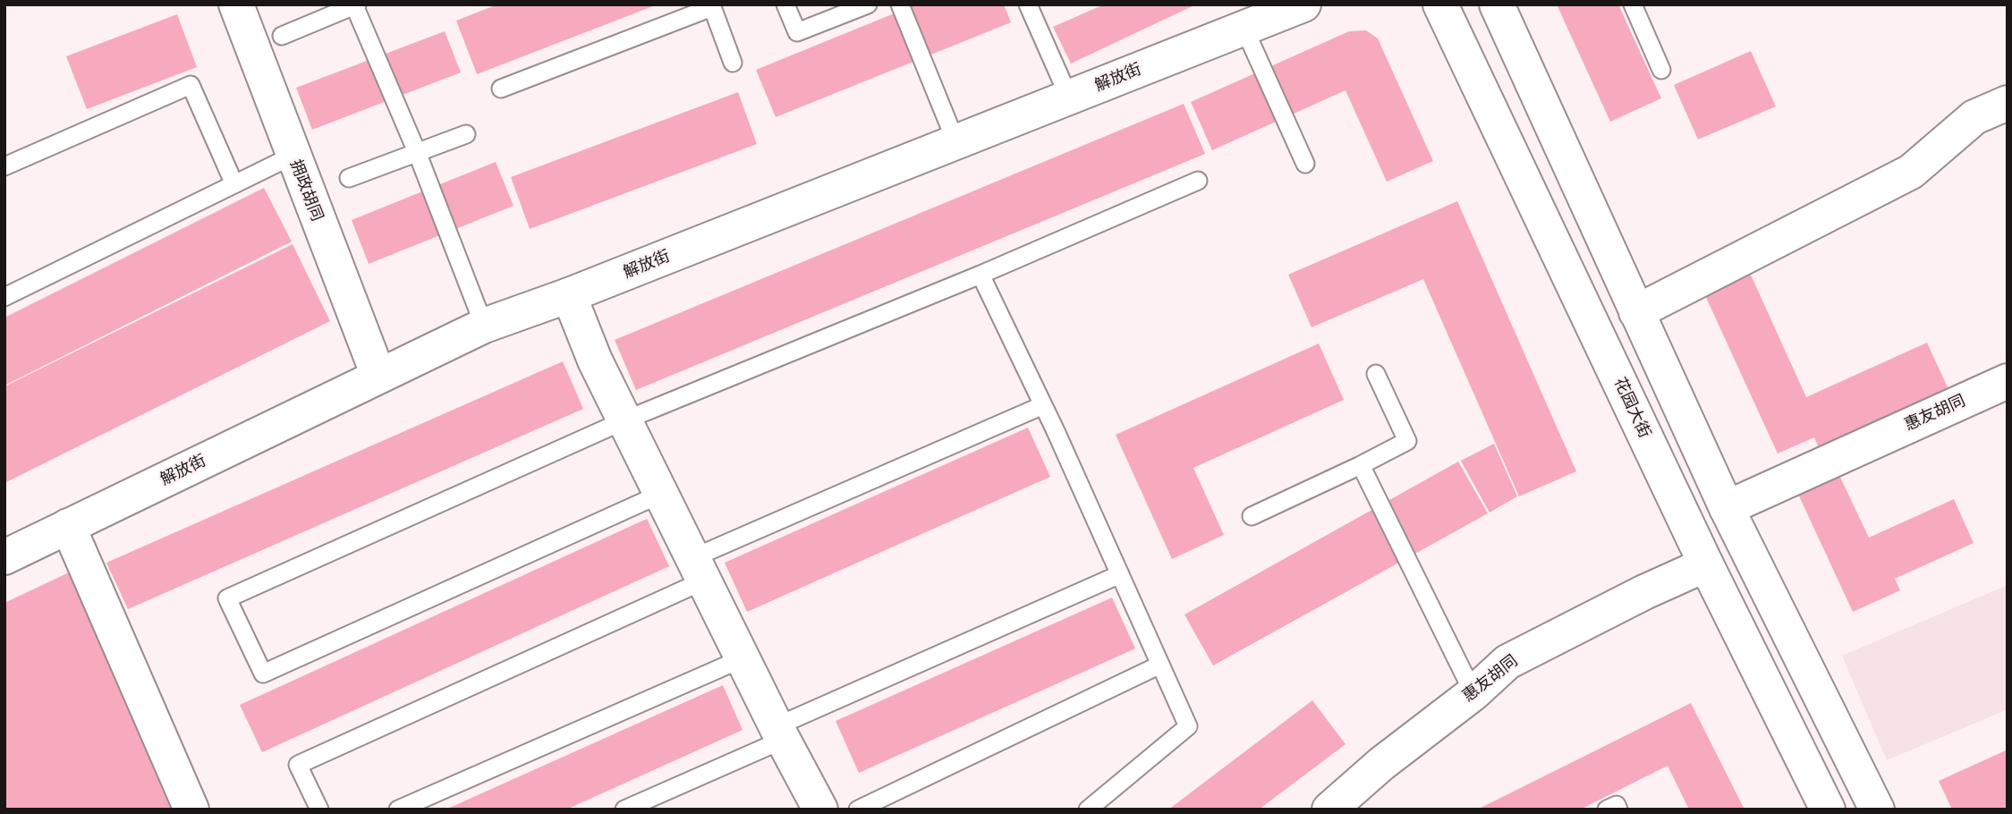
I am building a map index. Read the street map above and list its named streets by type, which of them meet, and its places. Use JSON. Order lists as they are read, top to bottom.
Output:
{
  "streets": {
    "street": [
      "解放街",
      "拥政胡同",
      "花园大街",
      "惠友胡同"
    ]
  },
  "crossings": [
    ["解放街", "拥政胡同"],
    ["花园大街", "惠友胡同"]
  ]
}
